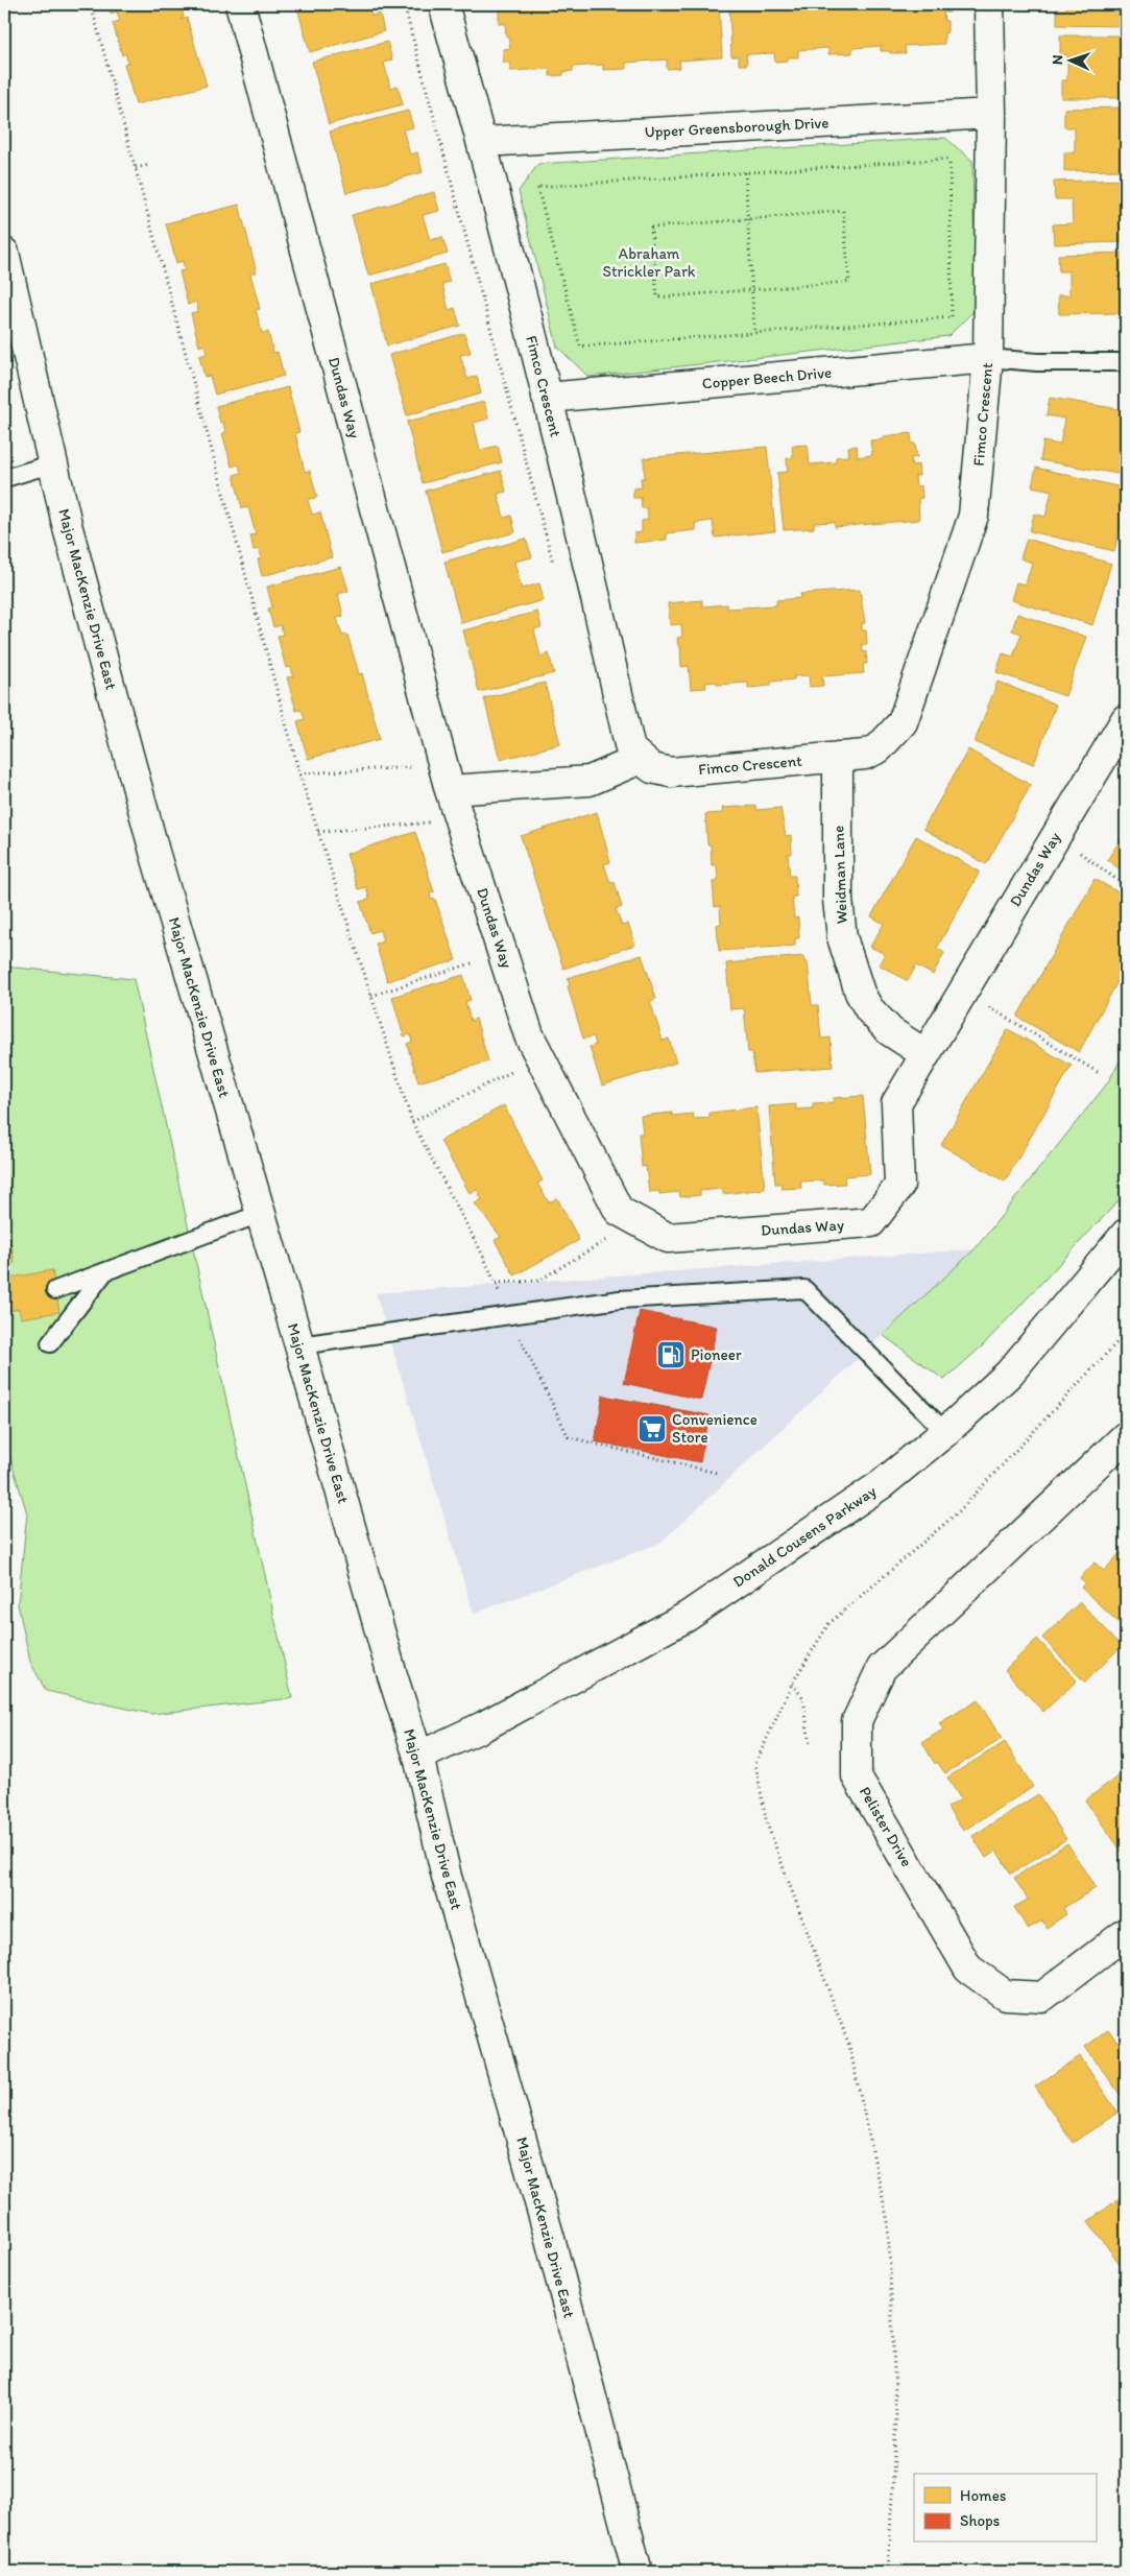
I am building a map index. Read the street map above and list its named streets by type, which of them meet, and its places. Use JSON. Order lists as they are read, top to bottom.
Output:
{
  "streets": {
    "street": [
      "Upper Greensborough Drive",
      "Copper Beech Drive",
      "Fimco Crescent",
      "Dundas Way",
      "Major MacKenzie Drive East",
      "Weidman Lane",
      "Donald Cousens Parkway",
      "Pelister Drive"
    ]
  },
  "crossings": [
    ["Upper Greensborough Drive", "Fimco Crescent"],
    ["Copper Beech Drive", "Fimco Crescent"],
    ["Fimco Crescent", "Weidman Lane"],
    ["Dundas Way", "Weidman Lane"],
    ["Major MacKenzie Drive East", "Donald Cousens Parkway"]
  ],
  "parks": ["Abraham Strickler Park"],
  "places": {
    "fuel station": ["Pioneer"],
    "supermarket": ["Convenience Store"]
  },
  "legend": ["Homes", "Shops"],
  "north": "left"
}
